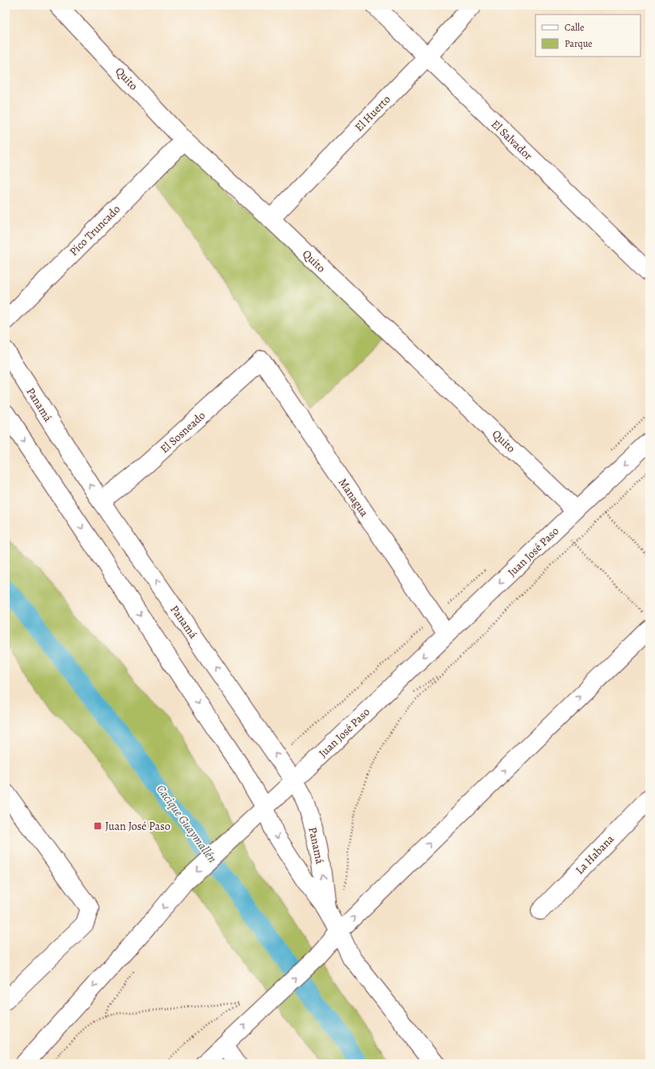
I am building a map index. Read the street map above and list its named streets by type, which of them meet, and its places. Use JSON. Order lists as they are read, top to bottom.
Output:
{
  "streets": {
    "main road": [
      "Quito",
      "El Huerto",
      "El Salvador",
      "Pico Truncado",
      "Panamá",
      "El Sosneado",
      "Managua",
      "Juan José Paso",
      "La Habana"
    ]
  },
  "crossings": [
    ["Quito", "El Huerto"],
    ["Quito", "Pico Truncado"],
    ["Quito", "Juan José Paso"],
    ["El Huerto", "El Salvador"],
    ["Panamá", "El Sosneado"],
    ["Panamá", "Juan José Paso"],
    ["El Sosneado", "Managua"],
    ["Managua", "Juan José Paso"]
  ],
  "water": ["Cacique Guaymallén"],
  "places": {
    "transit": ["Juan José Paso"]
  },
  "legend": ["Calle", "Parque"]
}
